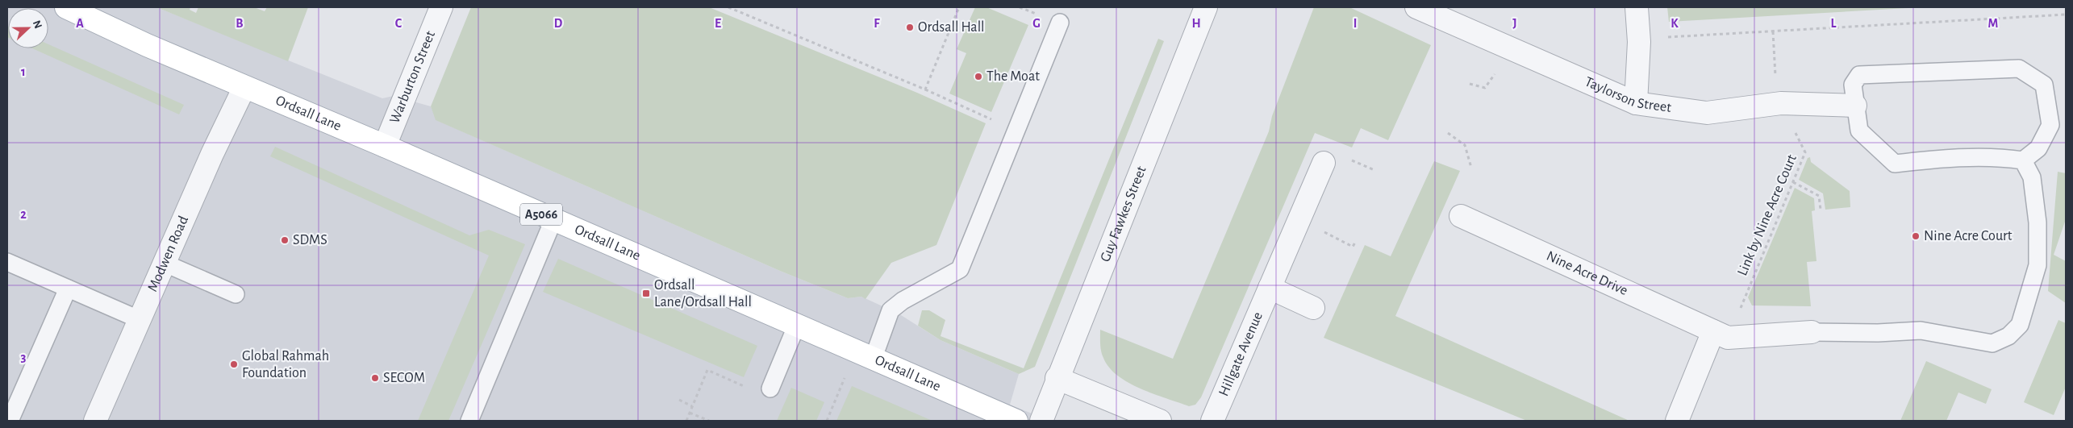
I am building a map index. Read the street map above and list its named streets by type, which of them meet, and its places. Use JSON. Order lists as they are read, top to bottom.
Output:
{
  "streets": {
    "main road": ["Ordsall Lane", "A5066"],
    "street": [
      "Warburton Street",
      "Taylorson Street",
      "Guy Fawkes Street",
      "Modwen Road",
      "Nine Acre Drive",
      "Hillgate Avenue"
    ],
    "path": ["Link by Nine Acre Court"]
  },
  "crossings": [
    ["Warburton Street", "Ordsall Lane"],
    ["Taylorson Street", "Link by Nine Acre Court"],
    ["Ordsall Lane", "Modwen Road"],
    ["Link by Nine Acre Court", "Nine Acre Drive"]
  ],
  "places": {
    "other": [
      "Ordsall Hall",
      "The Moat",
      "Nine Acre Court",
      "SDMS",
      "Global Rahmah Foundation",
      "SECOM"
    ],
    "transit": ["Ordsall Lane/Ordsall Hall"]
  },
  "north": "right",
  "grid": {
    "columns": [
      "A",
      "B",
      "C",
      "D",
      "E",
      "F",
      "G",
      "H",
      "I",
      "J",
      "K",
      "L",
      "M"
    ],
    "rows": ["1", "2", "3"]
  }
}
